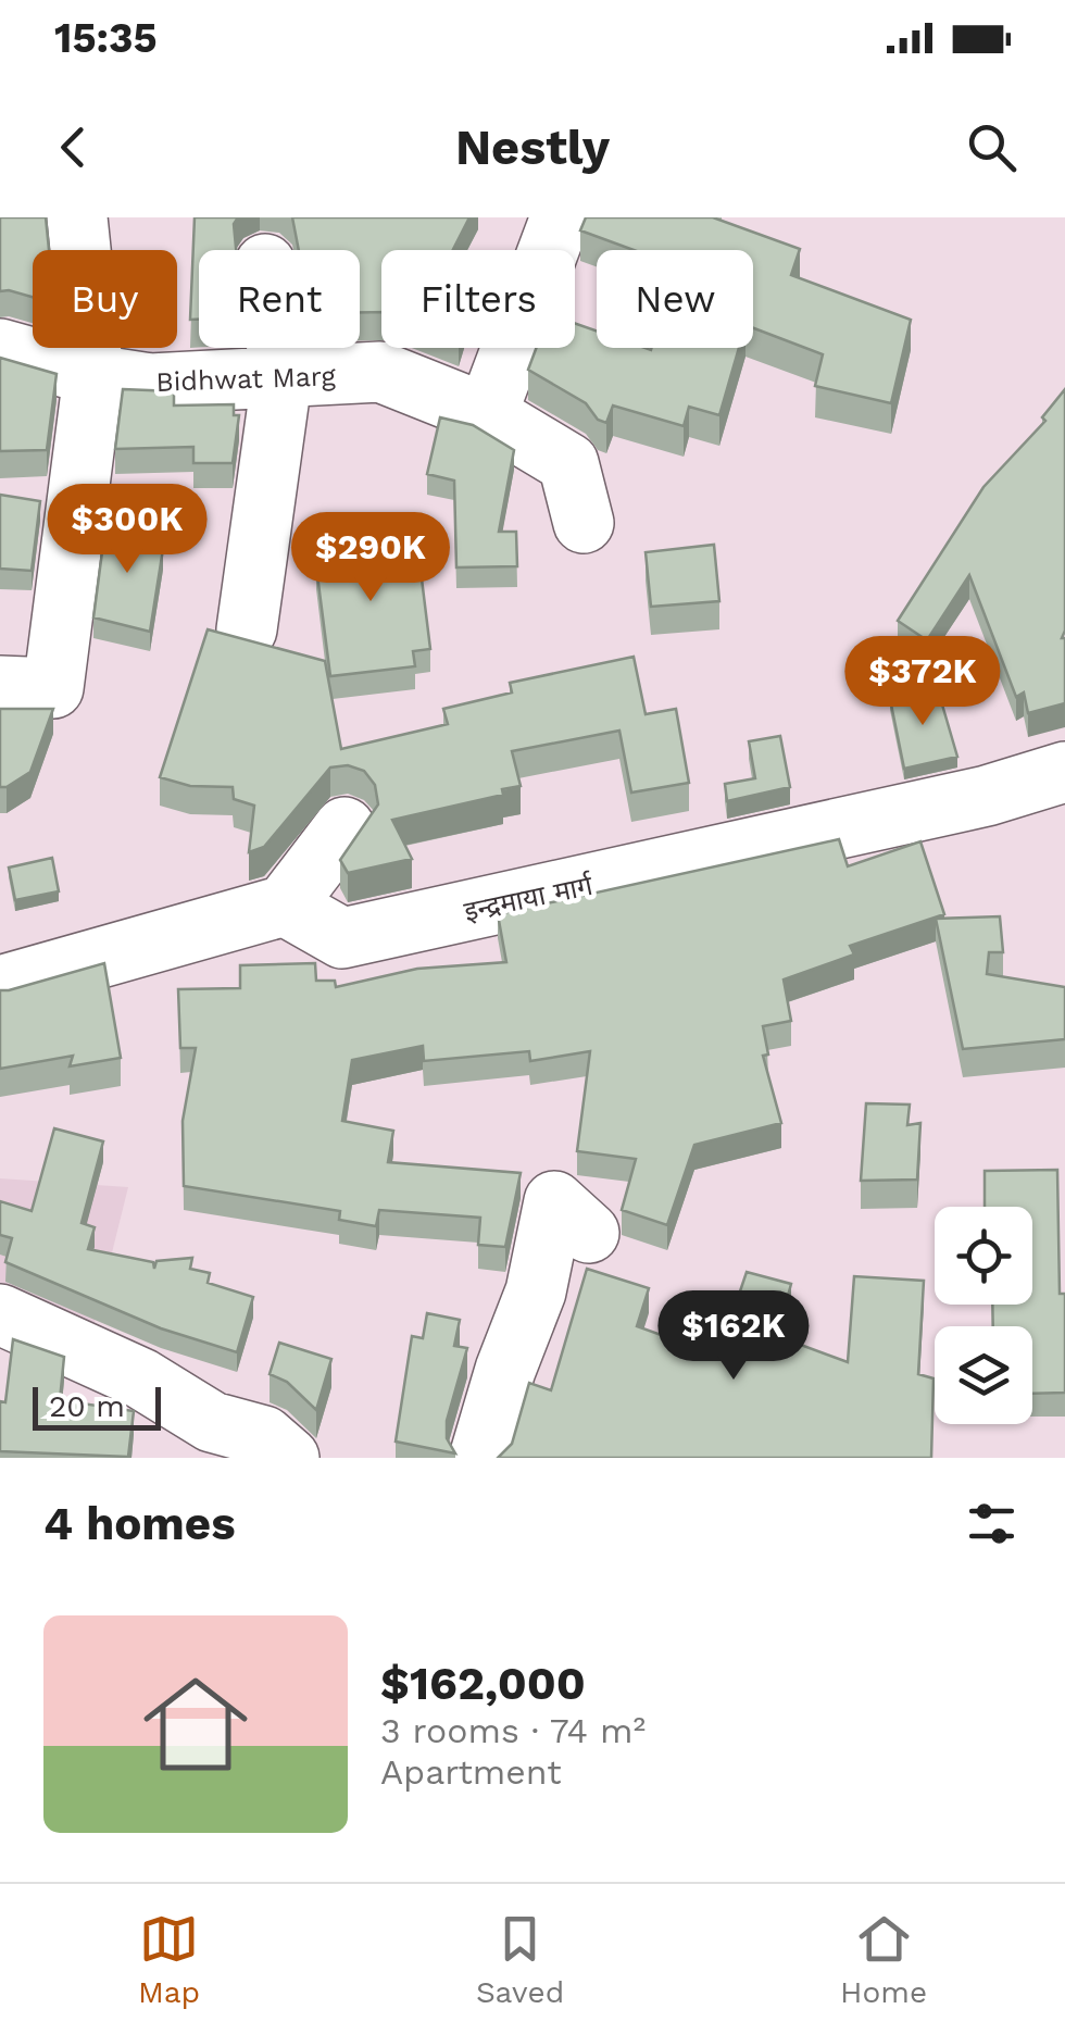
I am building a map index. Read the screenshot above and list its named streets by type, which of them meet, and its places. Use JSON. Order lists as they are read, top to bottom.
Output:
{
  "streets": {
    "street": ["Bidhwat Marg", "इन्द्रमाया मार्ग"]
  },
  "scale_bar": "20 m",
  "page": {
    "status": "15:35",
    "header": "Nestly",
    "chip": [
      "Buy",
      "Rent",
      "Filters",
      "New"
    ],
    "price": [
      "$300K",
      "$290K",
      "$372K",
      "$162K"
    ],
    "scale": "20 m",
    "heading": "4 homes",
    "list": [
      {
        "name": "$162,000",
        "note": "3 rooms · 74 m² · Apartment"
      }
    ],
    "tabs": ["Map", "Saved", "Home"]
  }
}
